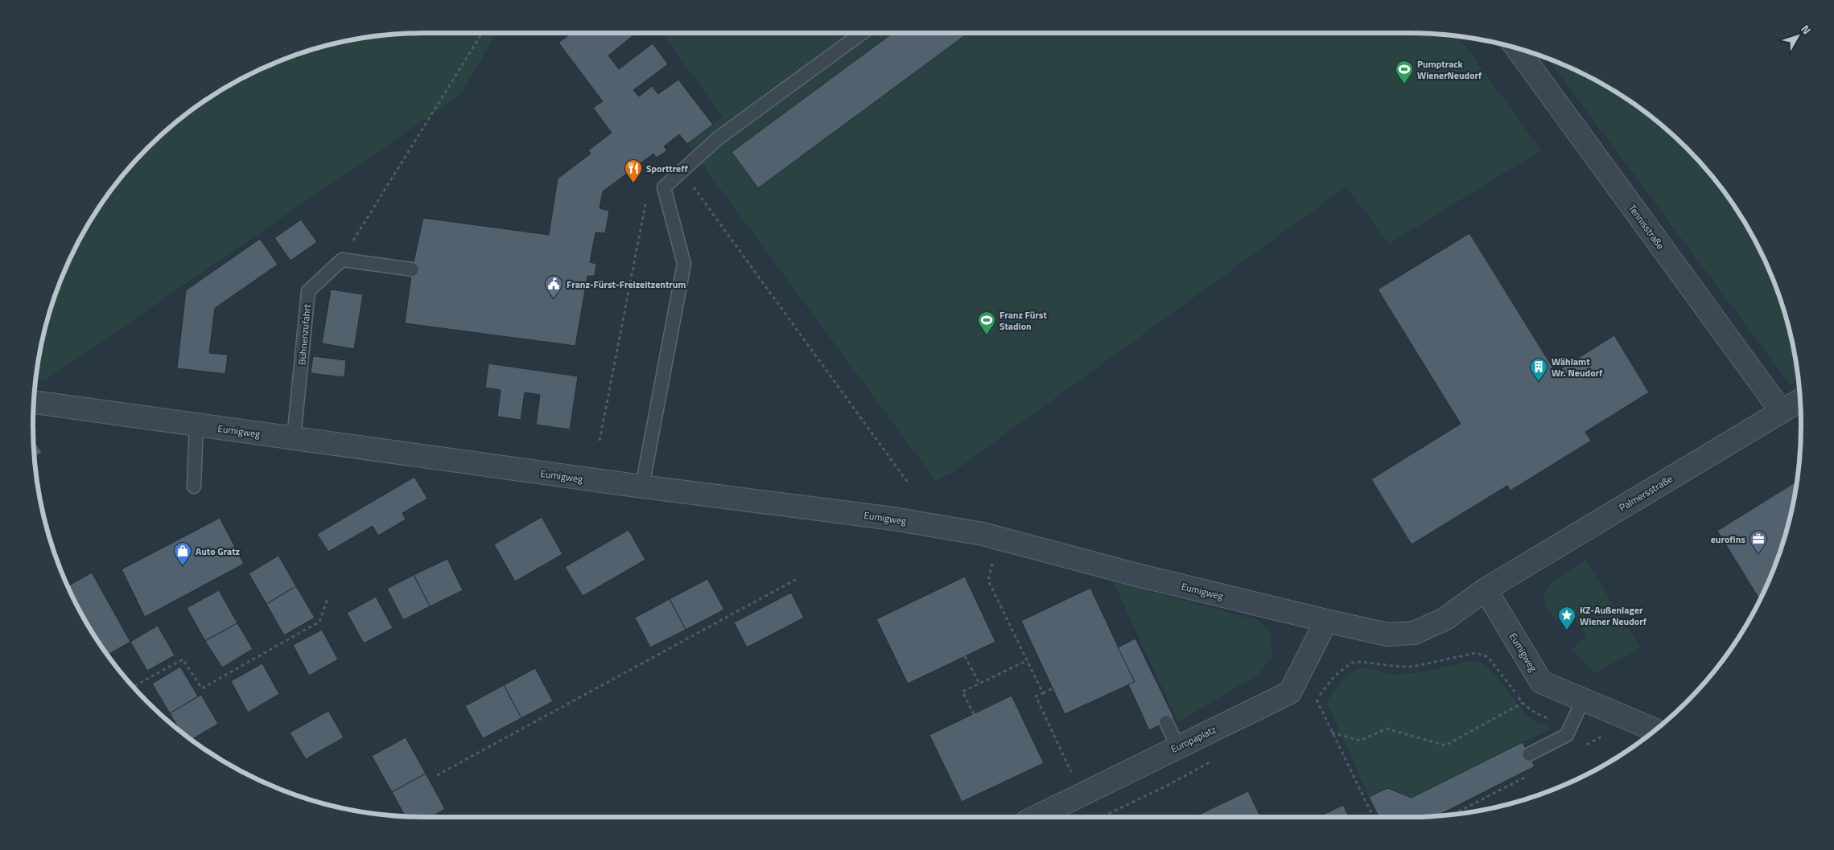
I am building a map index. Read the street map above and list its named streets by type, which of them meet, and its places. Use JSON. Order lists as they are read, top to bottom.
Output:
{
  "streets": {
    "street": [
      "Tennisstraße",
      "Eumigweg",
      "Palmersstraße",
      "Europaplatz"
    ],
    "lane": ["Bühnenzufahrt"]
  },
  "crossings": [
    ["Tennisstraße", "Palmersstraße"],
    ["Bühnenzufahrt", "Eumigweg"],
    ["Eumigweg", "Palmersstraße"],
    ["Eumigweg", "Europaplatz"]
  ],
  "places": {
    "sports": ["Pumptrack WienerNeudorf", "Franz Fürst Stadion"],
    "restaurant": ["Sporttreff"],
    "public building": ["Franz-Fürst-Freizeitzentrum"],
    "building": ["Wählamt Wr. Neudorf"],
    "office": ["eurofins"],
    "shop": ["Auto Gratz"],
    "place": ["KZ-Außenlager Wiener Neudorf"]
  },
  "north": "top right"
}
